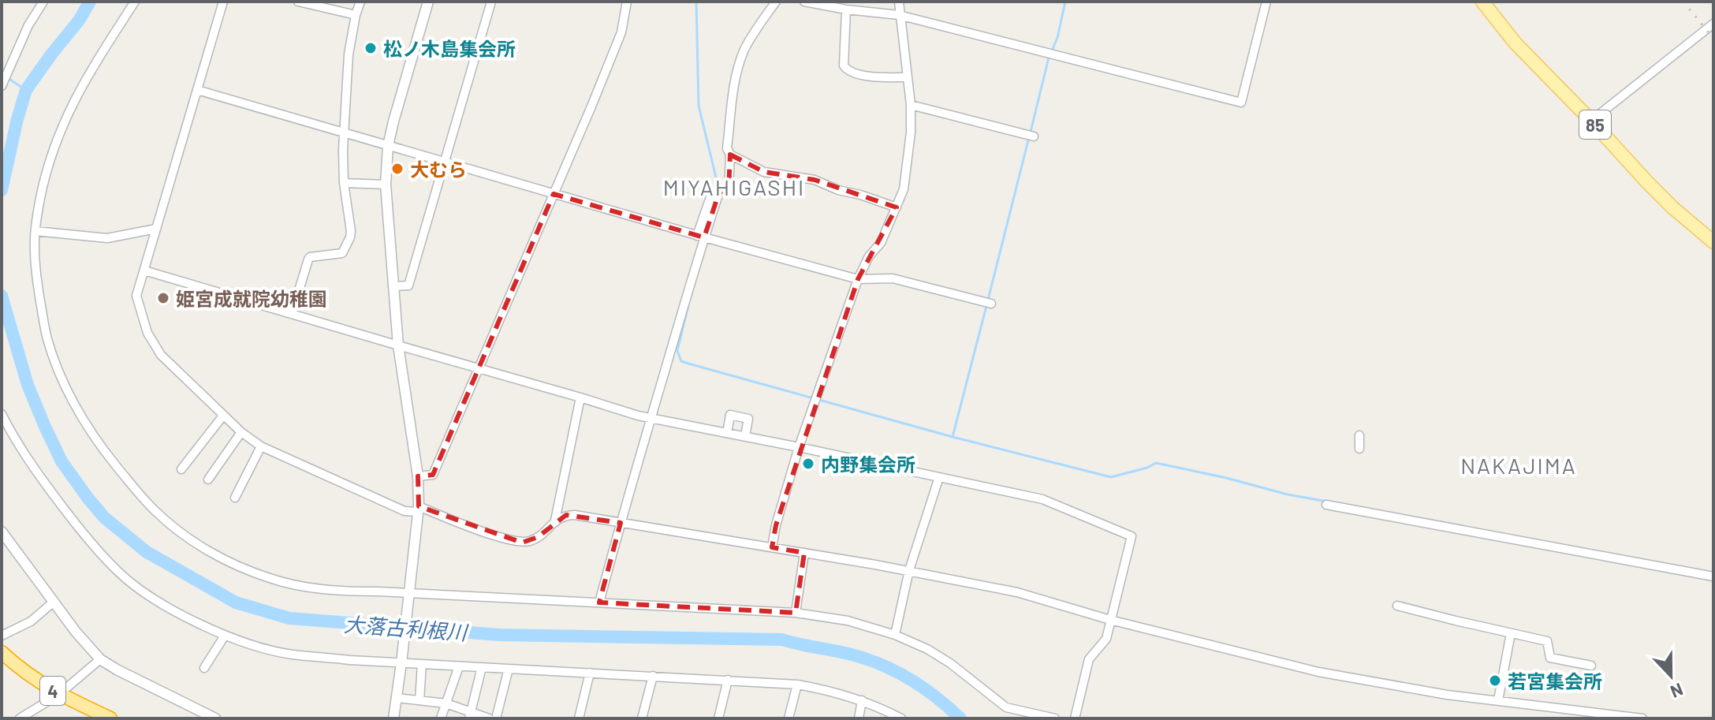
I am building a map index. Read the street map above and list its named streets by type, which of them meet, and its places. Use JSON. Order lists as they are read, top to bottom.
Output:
{
  "streets": {
    "highway": ["4"],
    "main road": ["85"]
  },
  "districts": ["MIYAHIGASHI", "NAKAJIMA"],
  "water": ["大落古利根川"],
  "places": [
    "松ノ木島集会所",
    "大むら",
    "姫宮成就院幼稚園",
    "内野集会所",
    "若宮集会所"
  ],
  "north": "bottom"
}
